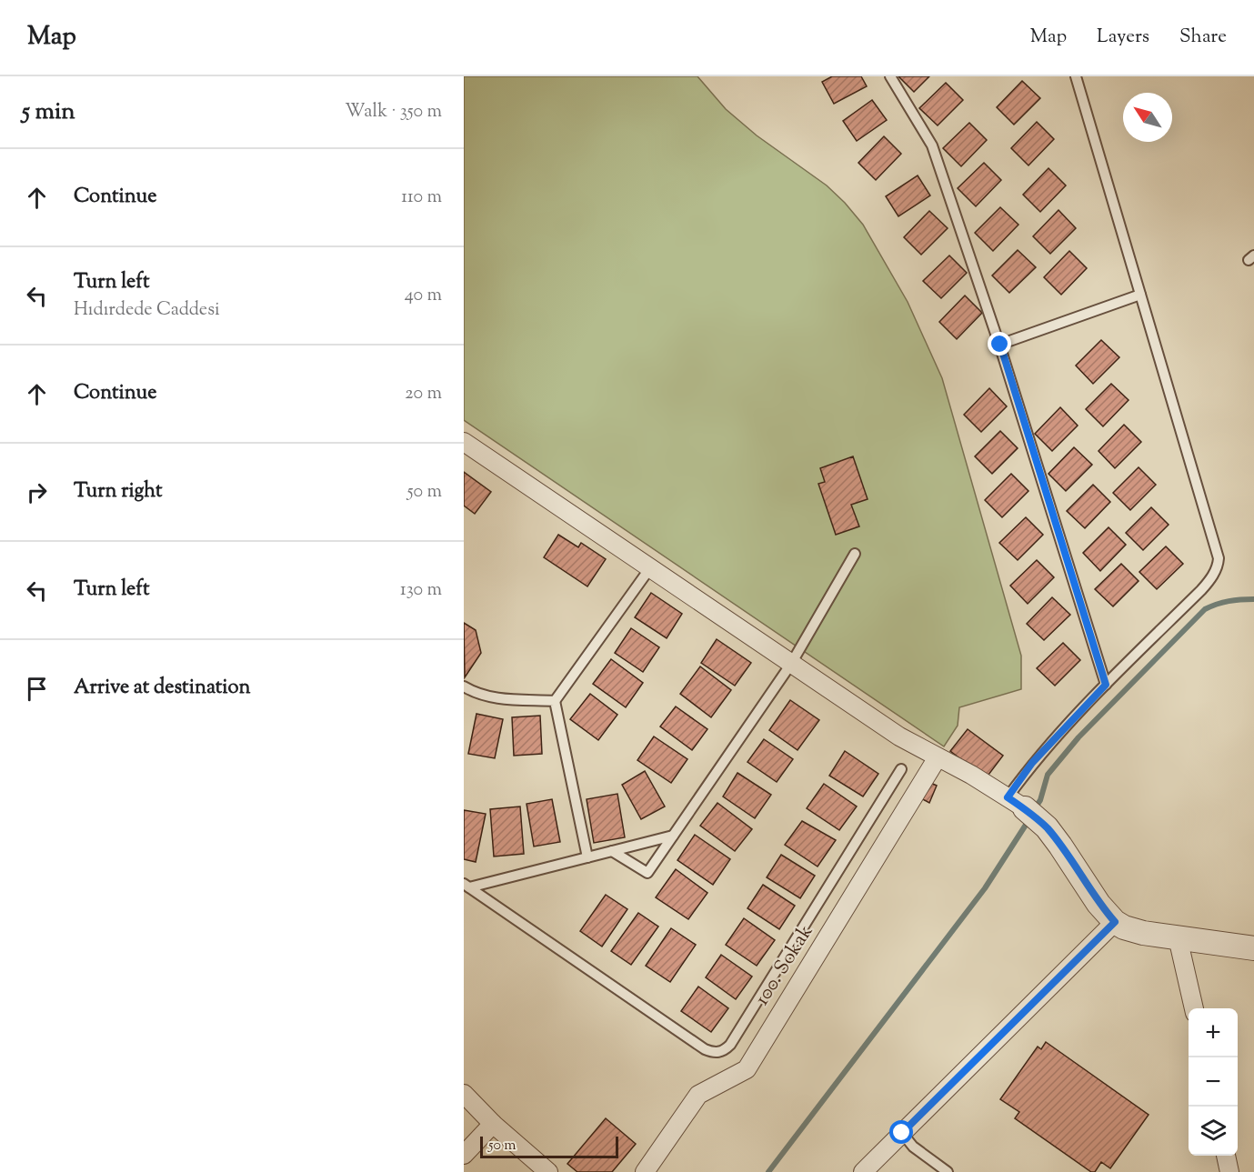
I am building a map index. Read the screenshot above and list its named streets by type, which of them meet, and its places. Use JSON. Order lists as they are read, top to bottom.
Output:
{
  "streets": {
    "street": ["100. Sokak"]
  },
  "scale_bar": "50 m",
  "north": "top left",
  "page": {
    "header": "Map",
    "nav": ["Map", "Layers", "Share"],
    "heading": ["5 min", "Walk · 350 m"],
    "list": [
      ["Continue", "110 m"],
      ["Turn left", "Hıdırdede Caddesi", "40 m"],
      ["Continue", "20 m"],
      ["Turn right", "50 m"],
      ["Turn left", "130 m"],
      "Arrive at destination"
    ],
    "map_buttons": ["+", "−"],
    "scale": "50 m"
  }
}
